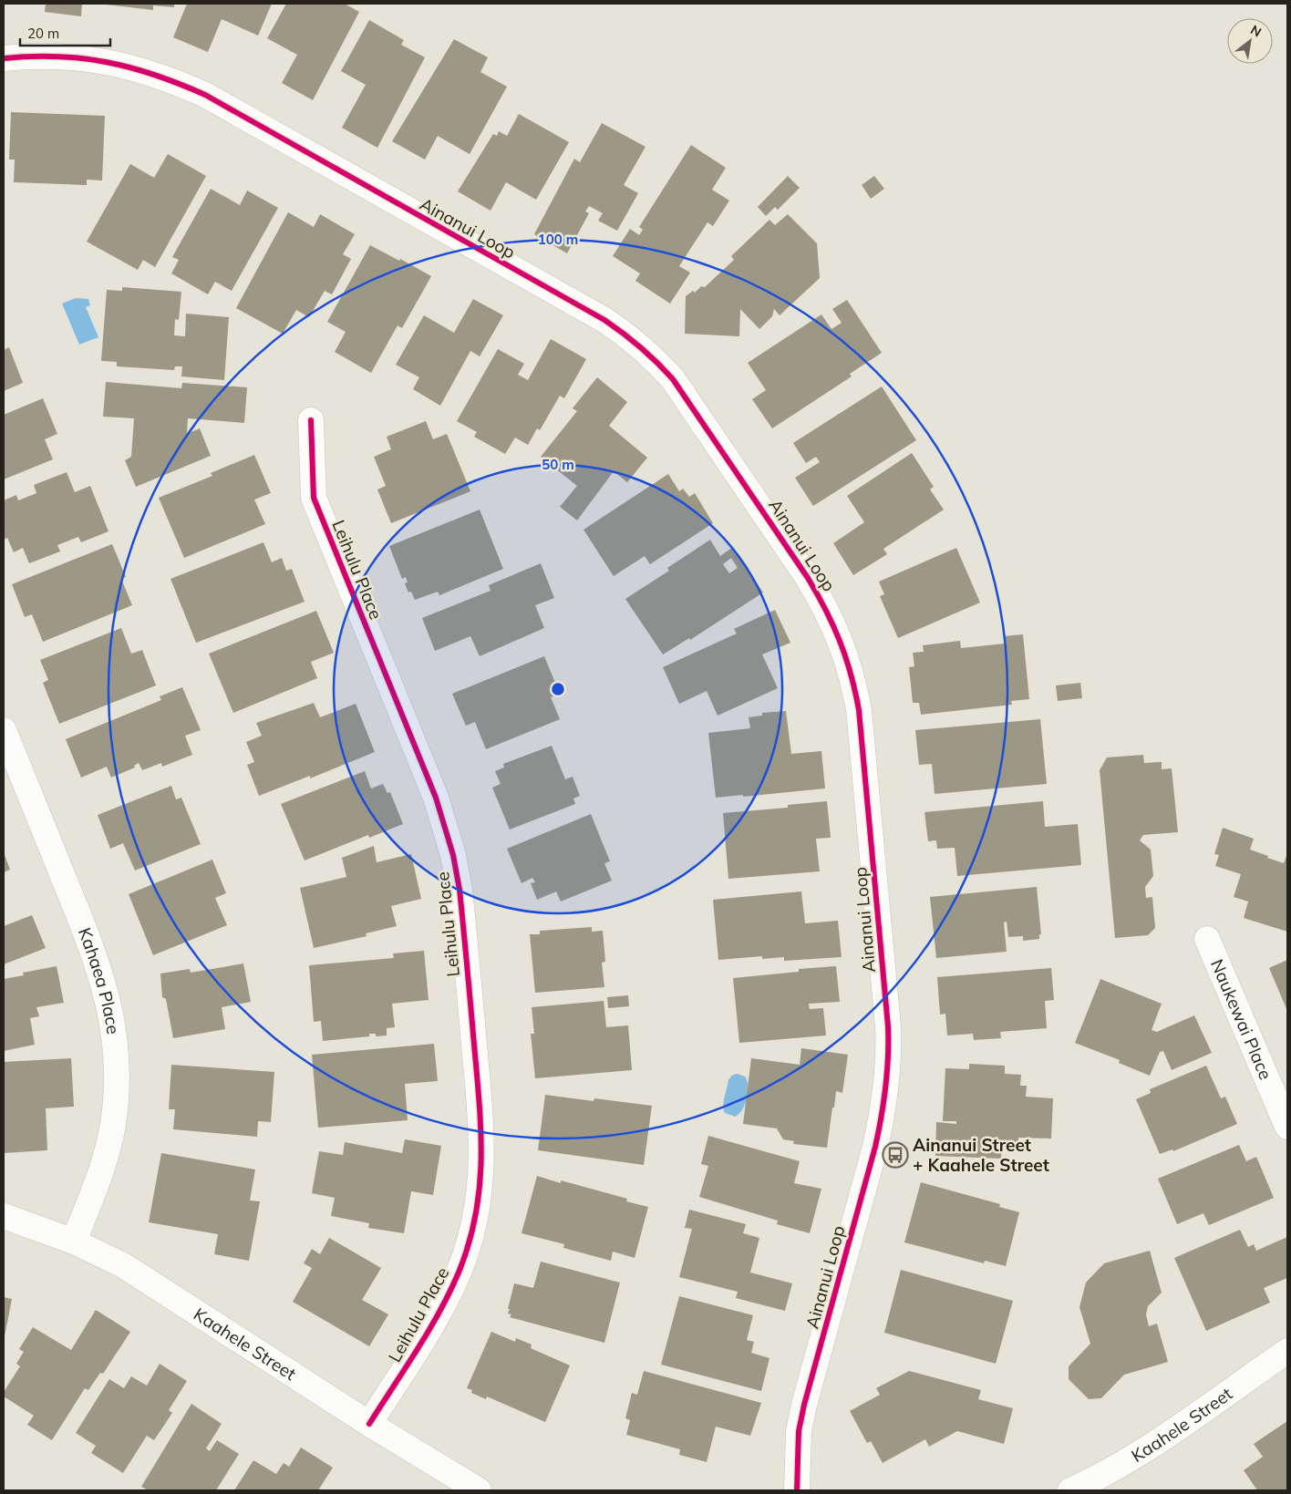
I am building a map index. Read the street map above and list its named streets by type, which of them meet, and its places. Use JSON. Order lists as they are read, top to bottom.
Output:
{
  "streets": {
    "street": [
      "Ainanui Loop",
      "Leihulu Place",
      "Kahaea Place",
      "Naukewai Place",
      "Kaahele Street"
    ]
  },
  "crossings": [
    ["Leihulu Place", "Kaahele Street"],
    ["Kahaea Place", "Kaahele Street"]
  ],
  "places": {
    "bus stop": ["Ainanui Street + Kaahele Street"]
  },
  "scale_bar": "20 m",
  "north": "top right",
  "rings": ["100 m", "50 m"]
}
